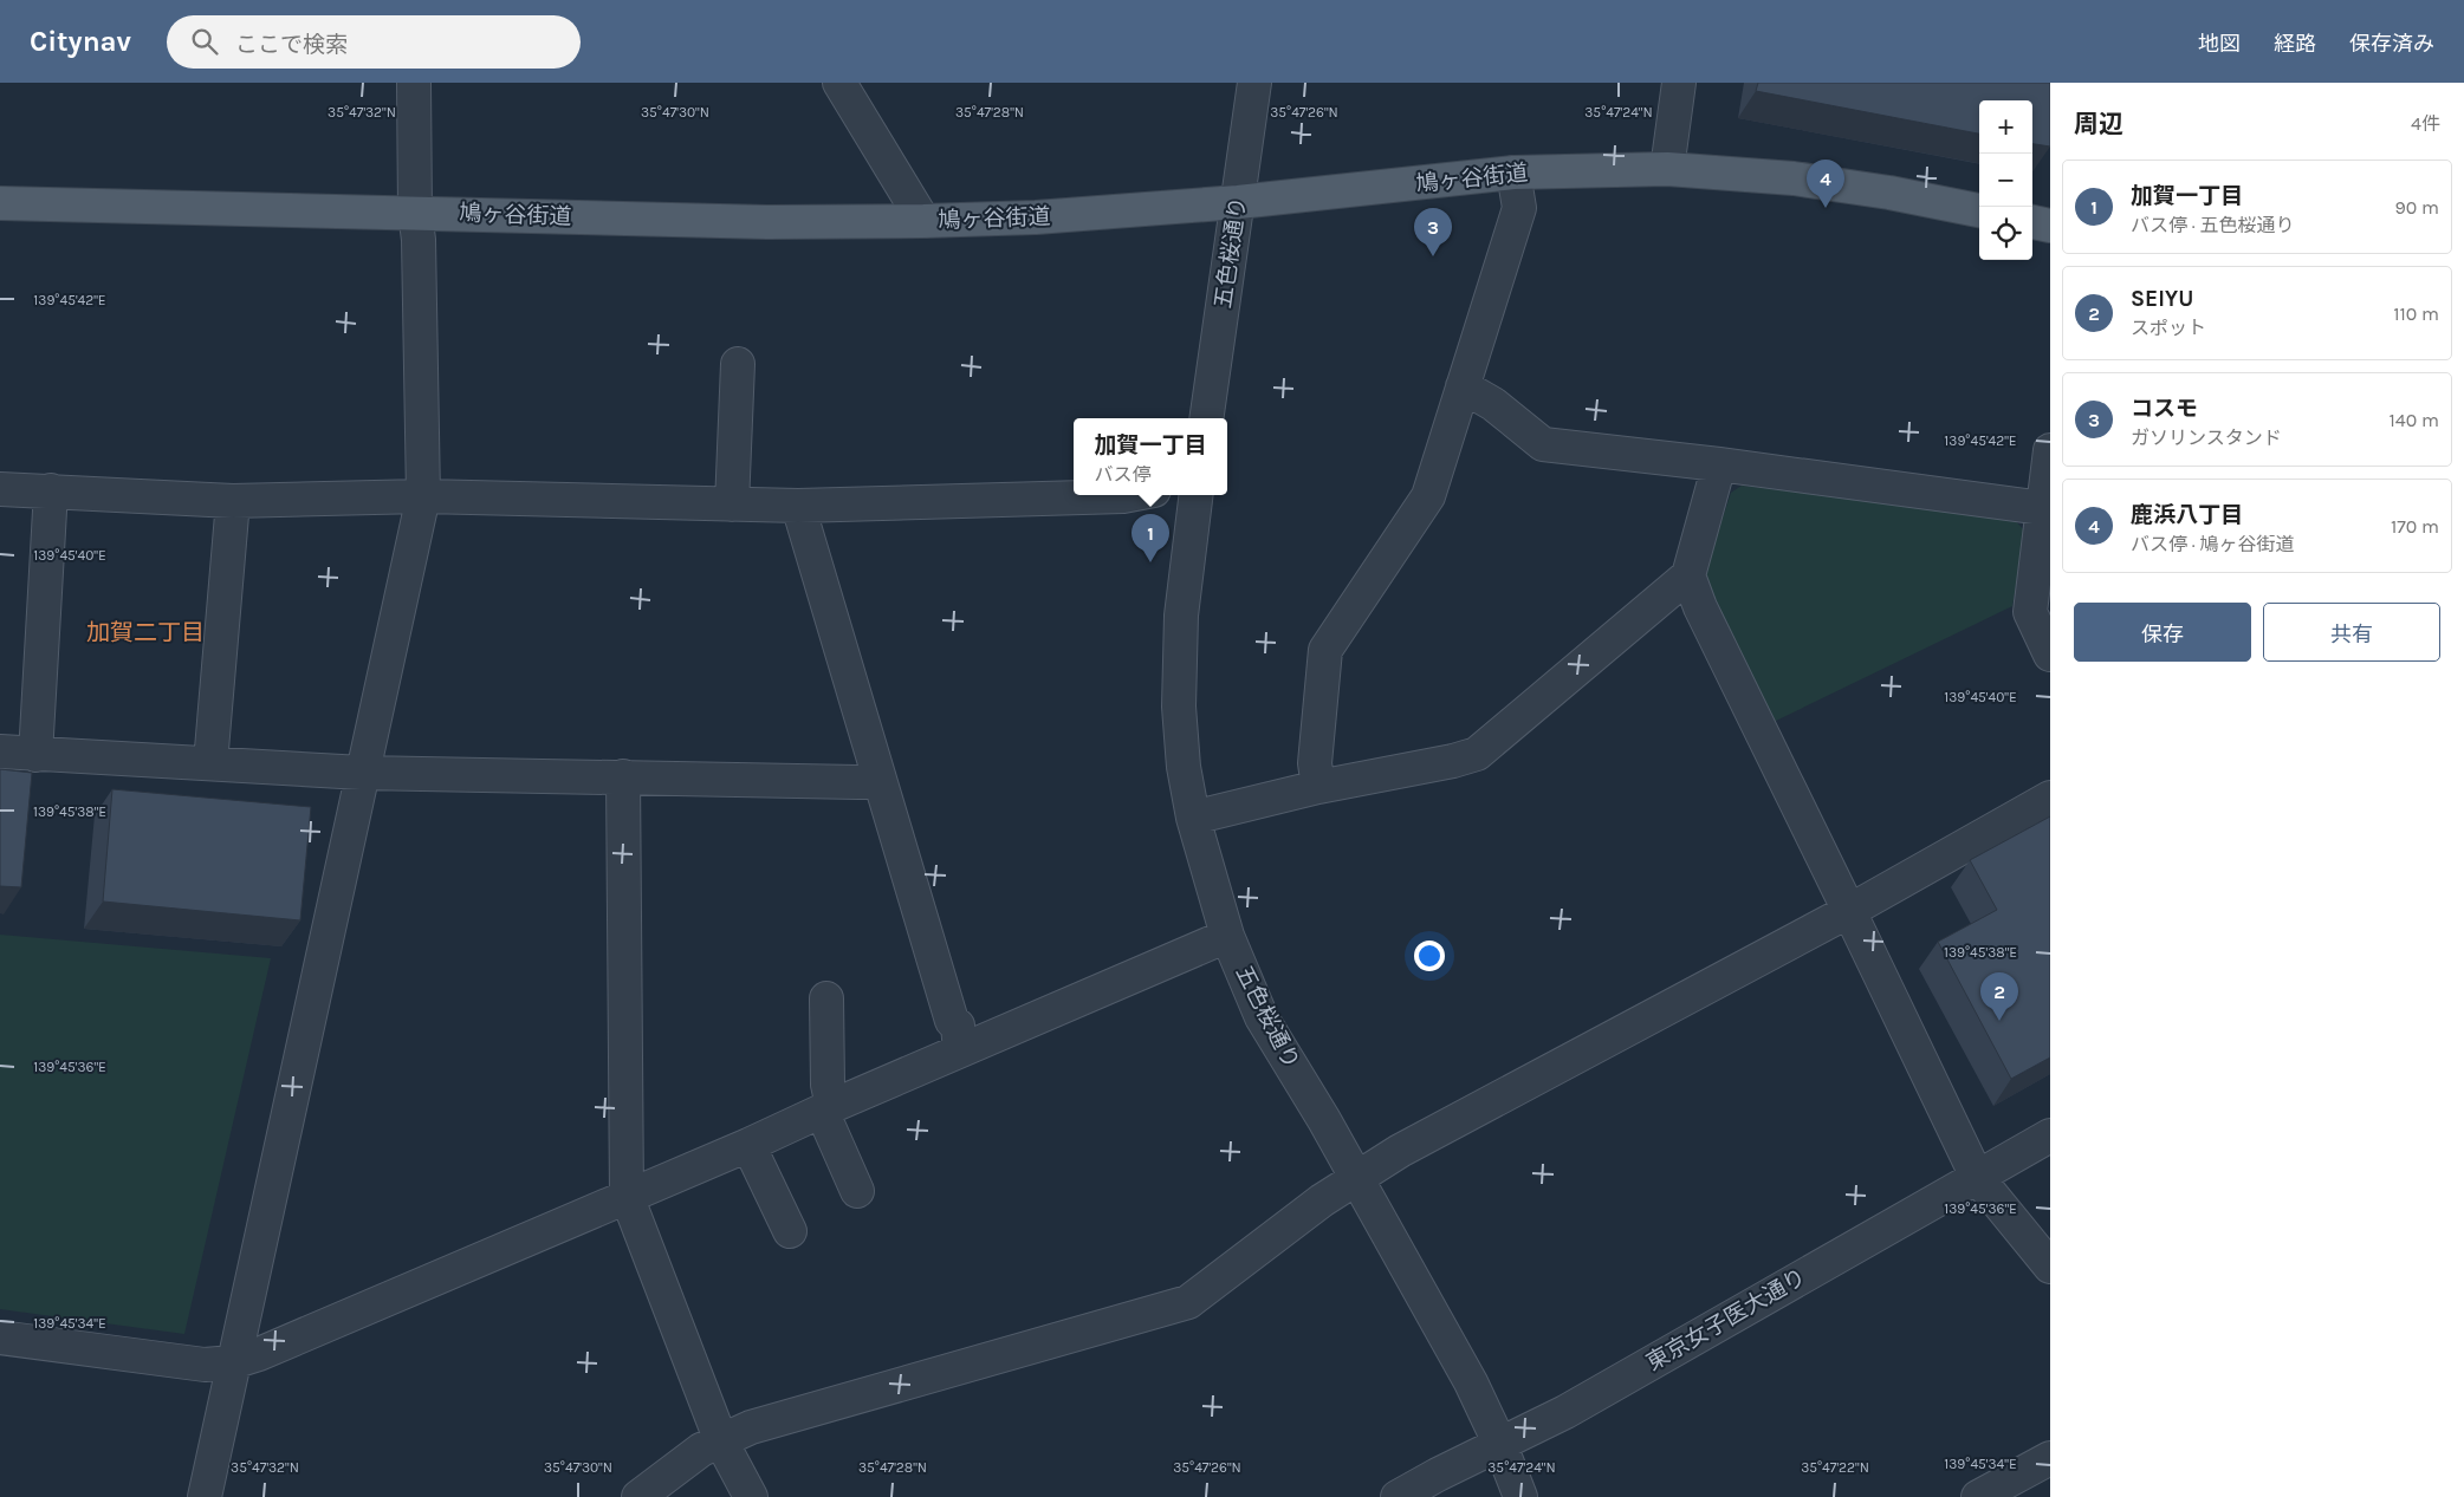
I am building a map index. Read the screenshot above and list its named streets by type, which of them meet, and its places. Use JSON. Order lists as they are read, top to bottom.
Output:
{
  "streets": {
    "main road": ["鳩ヶ谷街道"],
    "street": ["五色桜通り", "東京女子医大通り"]
  },
  "crossings": [
    ["鳩ヶ谷街道", "五色桜通り"],
    ["五色桜通り", "東京女子医大通り"]
  ],
  "districts": ["加賀二丁目"],
  "page": {
    "header": "Citynav",
    "search": "ここで検索",
    "nav": ["地図", "経路", "保存済み"],
    "heading": ["周辺", "4件"],
    "map_buttons": ["+", "−"],
    "pins": [
      "4",
      "3",
      "1",
      "2"
    ],
    "list": [
      {
        "mark": "1",
        "name": "加賀一丁目",
        "note": "バス停 · 五色桜通り",
        "value": "90 m"
      },
      {
        "mark": "2",
        "name": "SEIYU",
        "note": "スポット",
        "value": "110 m"
      },
      {
        "mark": "3",
        "name": "コスモ",
        "note": "ガソリンスタンド",
        "value": "140 m"
      },
      {
        "mark": "4",
        "name": "鹿浜八丁目",
        "note": "バス停 · 鳩ヶ谷街道",
        "value": "170 m"
      }
    ],
    "popup": ["加賀一丁目", "バス停"],
    "buttons": ["保存", "共有"]
  },
  "coordinates": [
    "35°47'32\"N",
    "35°47'30\"N",
    "35°47'28\"N",
    "35°47'26\"N",
    "35°47'24\"N",
    "139°45'42\"E",
    "139°45'40\"E",
    "139°45'38\"E",
    "139°45'36\"E",
    "139°45'34\"E",
    "35°47'22\"N"
  ]
}
